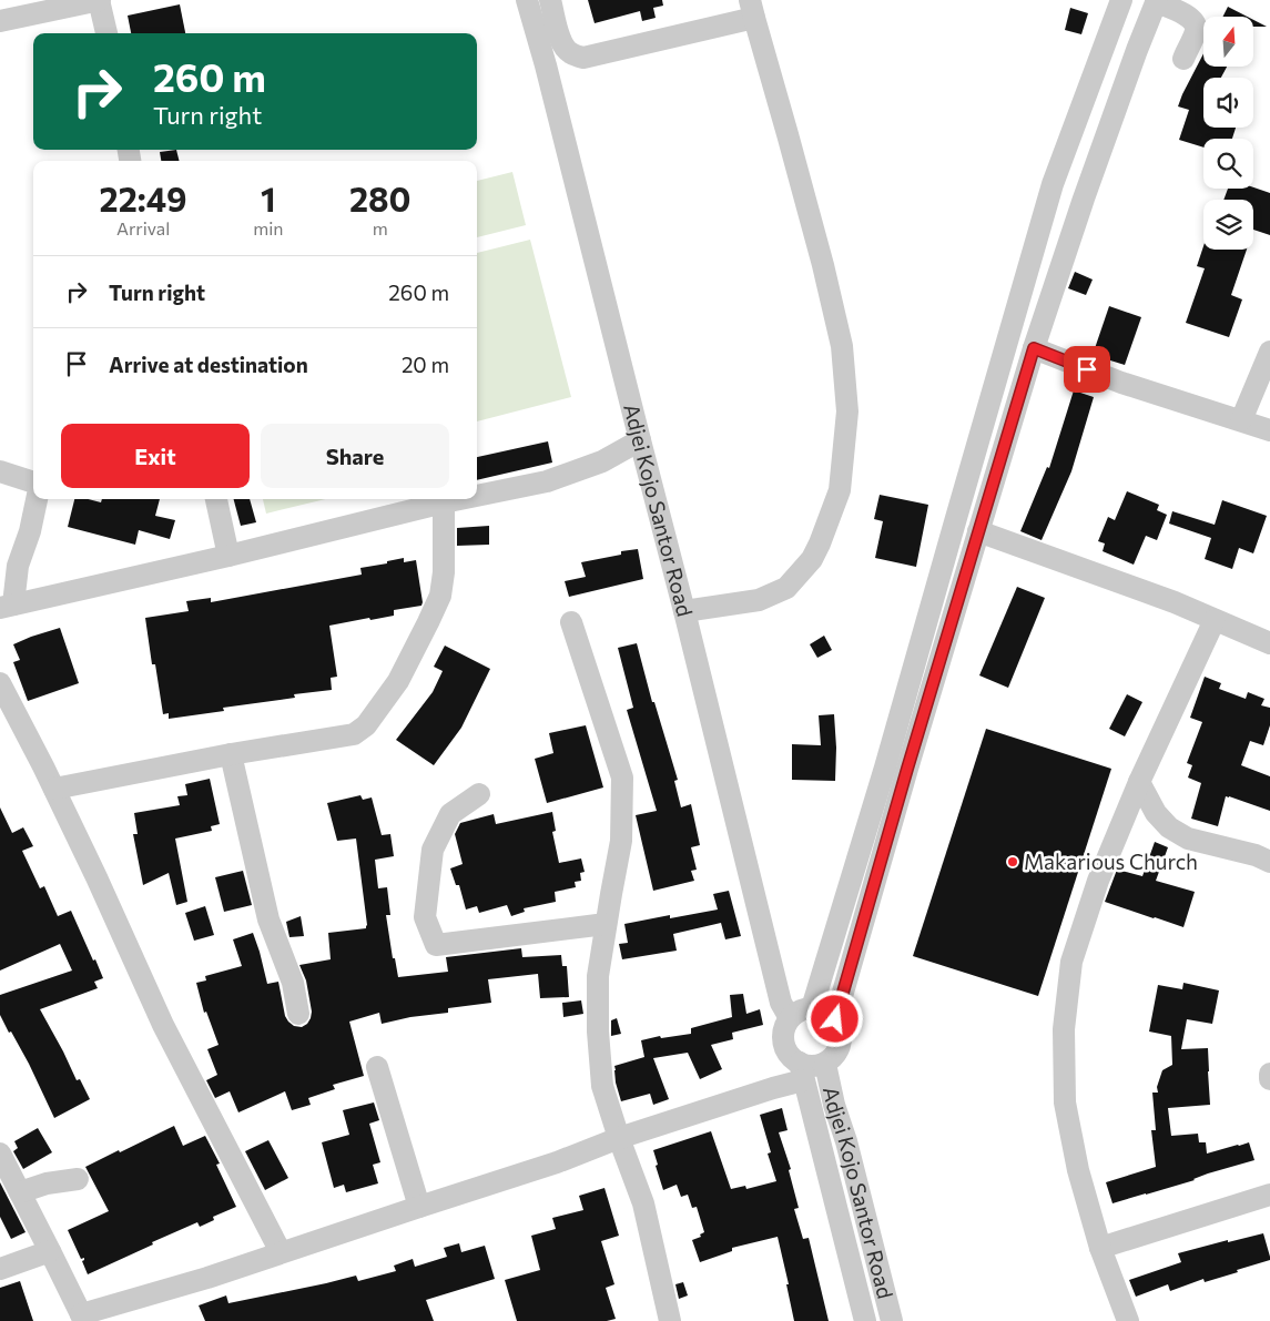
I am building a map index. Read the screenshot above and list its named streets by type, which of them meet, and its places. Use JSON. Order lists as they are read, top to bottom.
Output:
{
  "streets": {
    "street": ["Adjei Kojo Santor Road"]
  },
  "places": ["Makarious Church"],
  "north": "top",
  "page": {
    "turn": ["260 m", "Turn right"],
    "eta": [
      "22:49",
      "Arrival",
      "1",
      "min",
      "280",
      "m"
    ],
    "list": [
      {
        "name": "Turn right",
        "value": "260 m"
      },
      {
        "name": "Arrive at destination",
        "value": "20 m"
      }
    ],
    "buttons": ["Exit", "Share"]
  }
}
